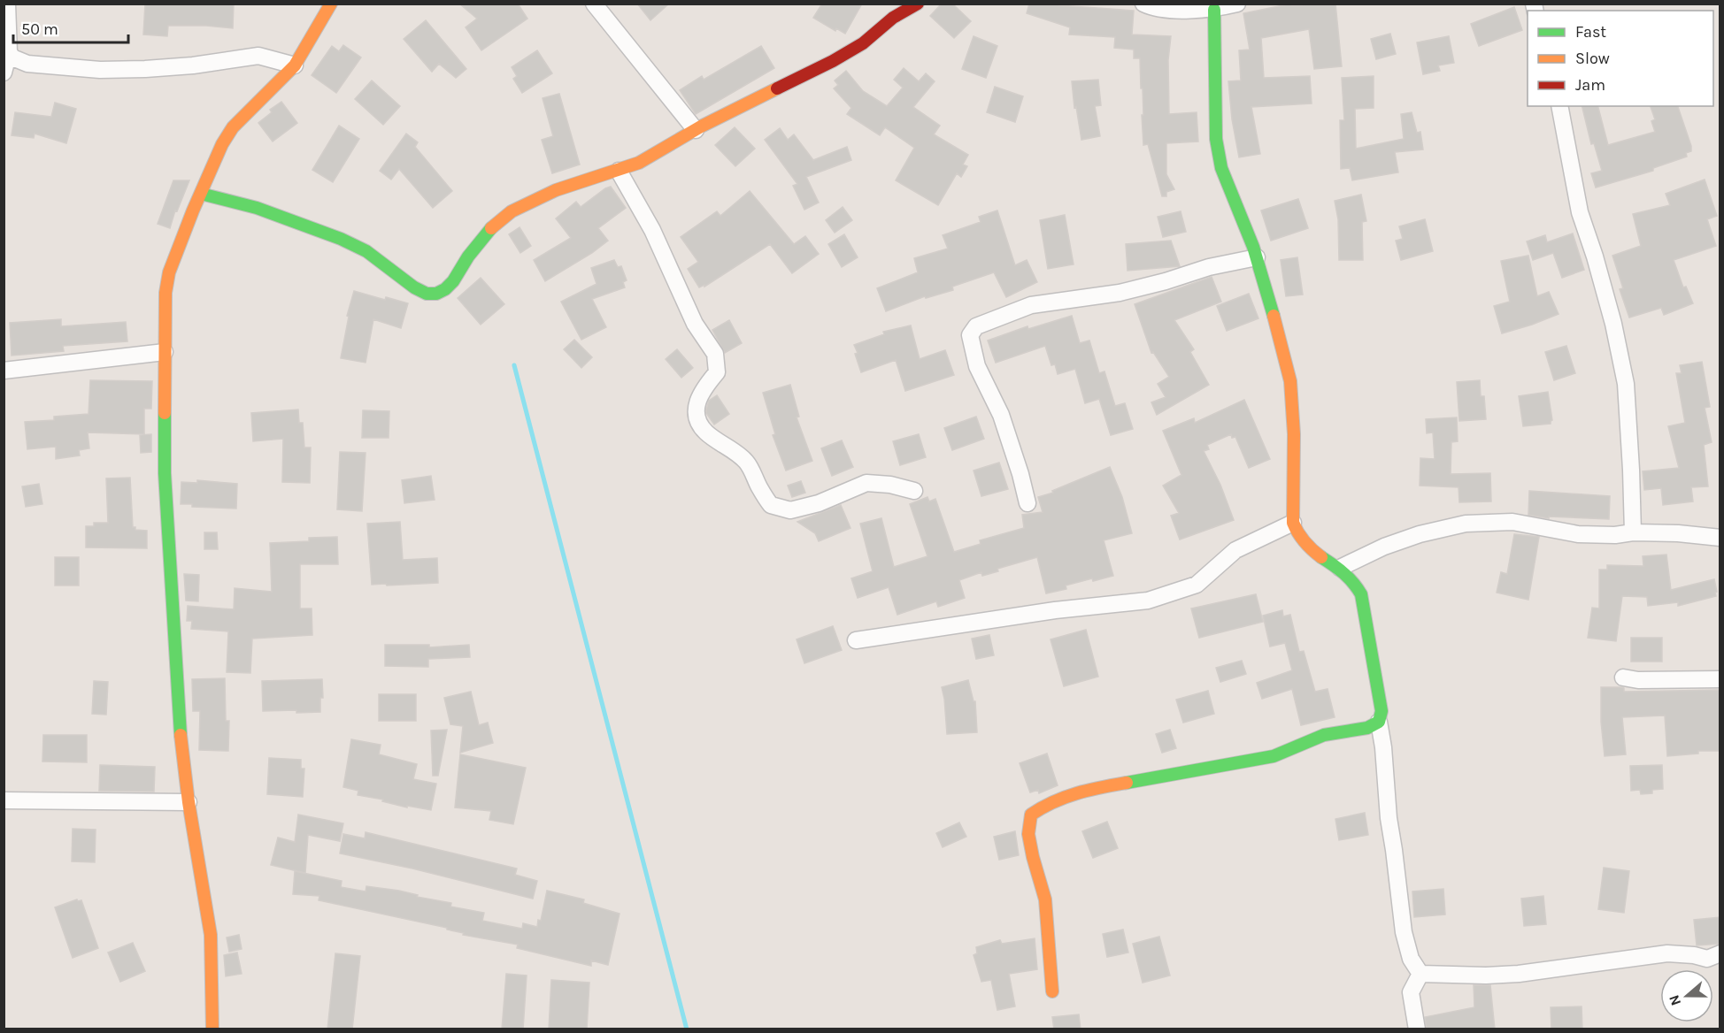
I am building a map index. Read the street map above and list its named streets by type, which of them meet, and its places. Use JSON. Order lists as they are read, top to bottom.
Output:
{
  "legend": ["Fast", "Slow", "Jam"],
  "scale_bar": "50 m",
  "north": "left"
}
